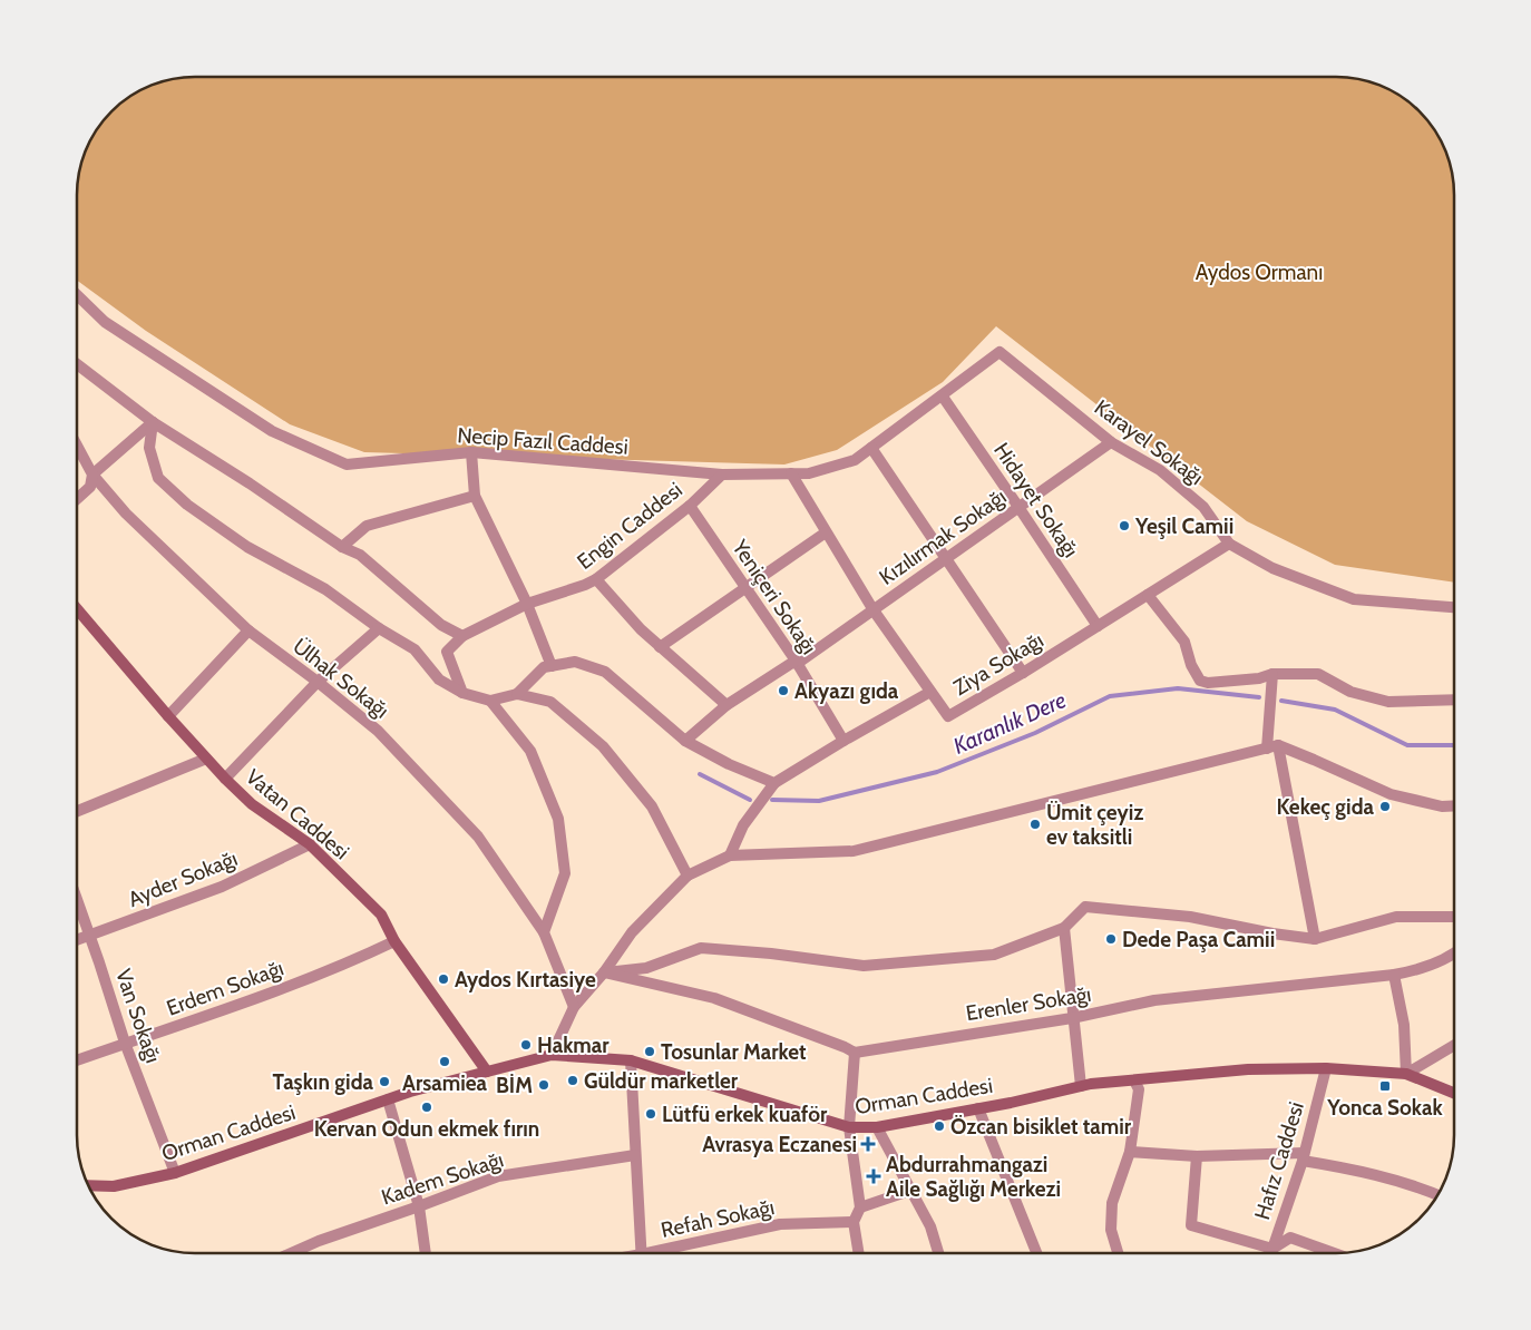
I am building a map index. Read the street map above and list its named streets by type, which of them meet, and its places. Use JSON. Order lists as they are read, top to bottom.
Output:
{
  "streets": {
    "street": [
      "Necip Fazıl Caddesi",
      "Karayel Sokağı",
      "Hidayet Sokağı",
      "Engin Caddesi",
      "Kızılırmak Sokağı",
      "Yeniçeri Sokağı",
      "Ziya Sokağı",
      "Ülhak Sokağı",
      "Vatan Caddesi",
      "Ayder Sokağı",
      "Erdem Sokağı",
      "Erenler Sokağı",
      "Van Sokağı",
      "Orman Caddesi",
      "Hafız Caddesi",
      "Kadem Sokağı",
      "Refah Sokağı"
    ]
  },
  "crossings": [
    ["Necip Fazıl Caddesi", "Karayel Sokağı"],
    ["Necip Fazıl Caddesi", "Hidayet Sokağı"],
    ["Necip Fazıl Caddesi", "Engin Caddesi"],
    ["Necip Fazıl Caddesi", "Ziya Sokağı"],
    ["Karayel Sokağı", "Kızılırmak Sokağı"],
    ["Karayel Sokağı", "Ziya Sokağı"],
    ["Hidayet Sokağı", "Kızılırmak Sokağı"],
    ["Hidayet Sokağı", "Ziya Sokağı"],
    ["Engin Caddesi", "Yeniçeri Sokağı"],
    ["Kızılırmak Sokağı", "Yeniçeri Sokağı"],
    ["Kızılırmak Sokağı", "Ziya Sokağı"],
    ["Vatan Caddesi", "Ayder Sokağı"],
    ["Vatan Caddesi", "Erdem Sokağı"],
    ["Vatan Caddesi", "Orman Caddesi"],
    ["Ayder Sokağı", "Van Sokağı"],
    ["Erdem Sokağı", "Van Sokağı"],
    ["Van Sokağı", "Orman Caddesi"],
    ["Orman Caddesi", "Hafız Caddesi"]
  ],
  "water": ["Karanlık Dere"],
  "parks": ["Aydos Ormanı"],
  "places": {
    "other": [
      "Yeşil Camii",
      "Akyazı gıda",
      "Kekeç gida",
      "Ümit çeyiz ev taksitli",
      "Dede Paşa Camii",
      "Aydos Kırtasiye",
      "Hakmar",
      "Tosunlar Market",
      "Arsamiea",
      "Güldür marketler",
      "Taşkın gida",
      "BİM",
      "Kervan Odun ekmek fırın",
      "Lütfü erkek kuaför",
      "Özcan bisiklet tamir"
    ],
    "transit": ["Yonca Sokak"],
    "health": ["Avrasya Eczanesi", "Abdurrahmangazi Aile Sağlığı Merkezi"]
  }
}
